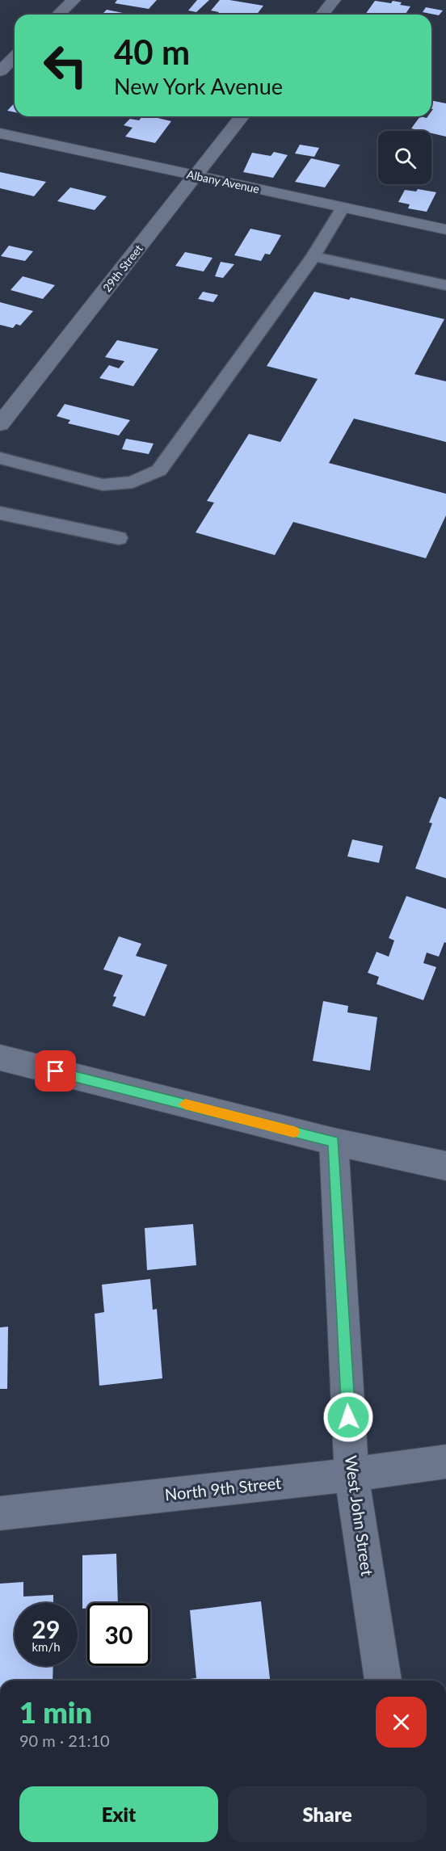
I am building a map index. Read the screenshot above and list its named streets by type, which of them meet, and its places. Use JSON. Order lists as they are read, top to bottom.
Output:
{
  "streets": {
    "street": [
      "Albany Avenue",
      "29th Street",
      "North 9th Street",
      "West John Street"
    ]
  },
  "crossings": [
    ["Albany Avenue", "29th Street"],
    ["North 9th Street", "West John Street"]
  ],
  "page": {
    "turn": ["40 m", "New York Avenue"],
    "speed": "29 km/h",
    "limit": "30",
    "heading": ["1 min", "90 m · 21:10"],
    "buttons": ["Exit", "Share"]
  }
}
